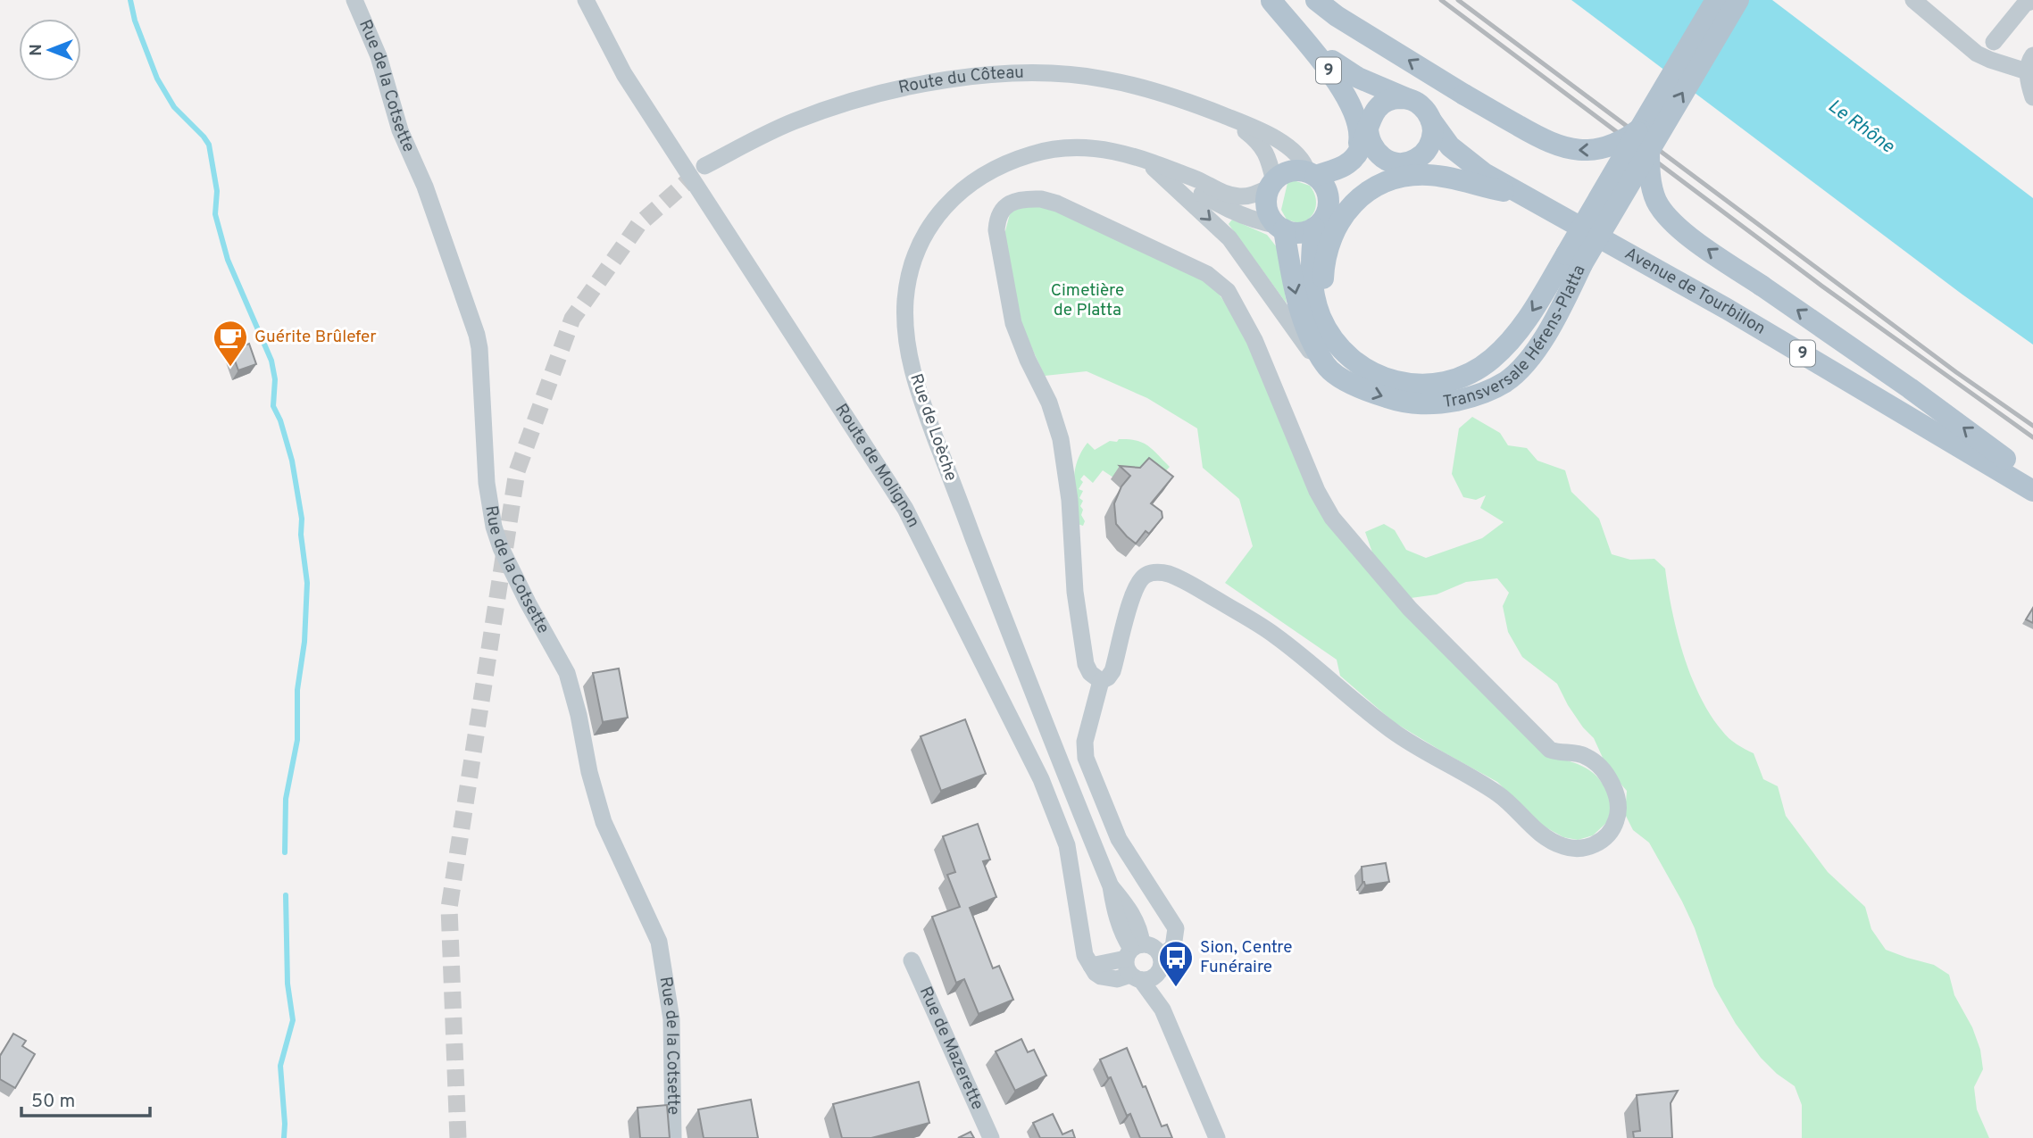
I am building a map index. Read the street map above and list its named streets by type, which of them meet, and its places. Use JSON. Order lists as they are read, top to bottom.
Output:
{
  "streets": {
    "main road": ["9", "Avenue de Tourbillon", "Transversale Hérens-Platta"],
    "street": [
      "Route du Côteau",
      "Rue de la Cotsette",
      "Rue de Loèche",
      "Route de Molignon",
      "Rue de Mazerette"
    ]
  },
  "crossings": [
    ["9", "Avenue de Tourbillon"],
    ["Route du Côteau", "Transversale Hérens-Platta"],
    ["Route du Côteau", "Rue de Loèche"],
    ["Transversale Hérens-Platta", "Rue de Loèche"],
    ["Rue de Loèche", "Route de Molignon"]
  ],
  "water": ["Le Rhône"],
  "parks": ["Cimetière de Platta"],
  "places": {
    "cafe": ["Guérite Brûlefer"],
    "bus stop": ["Sion, Centre Funéraire"]
  },
  "scale_bar": "50 m",
  "north": "left"
}
